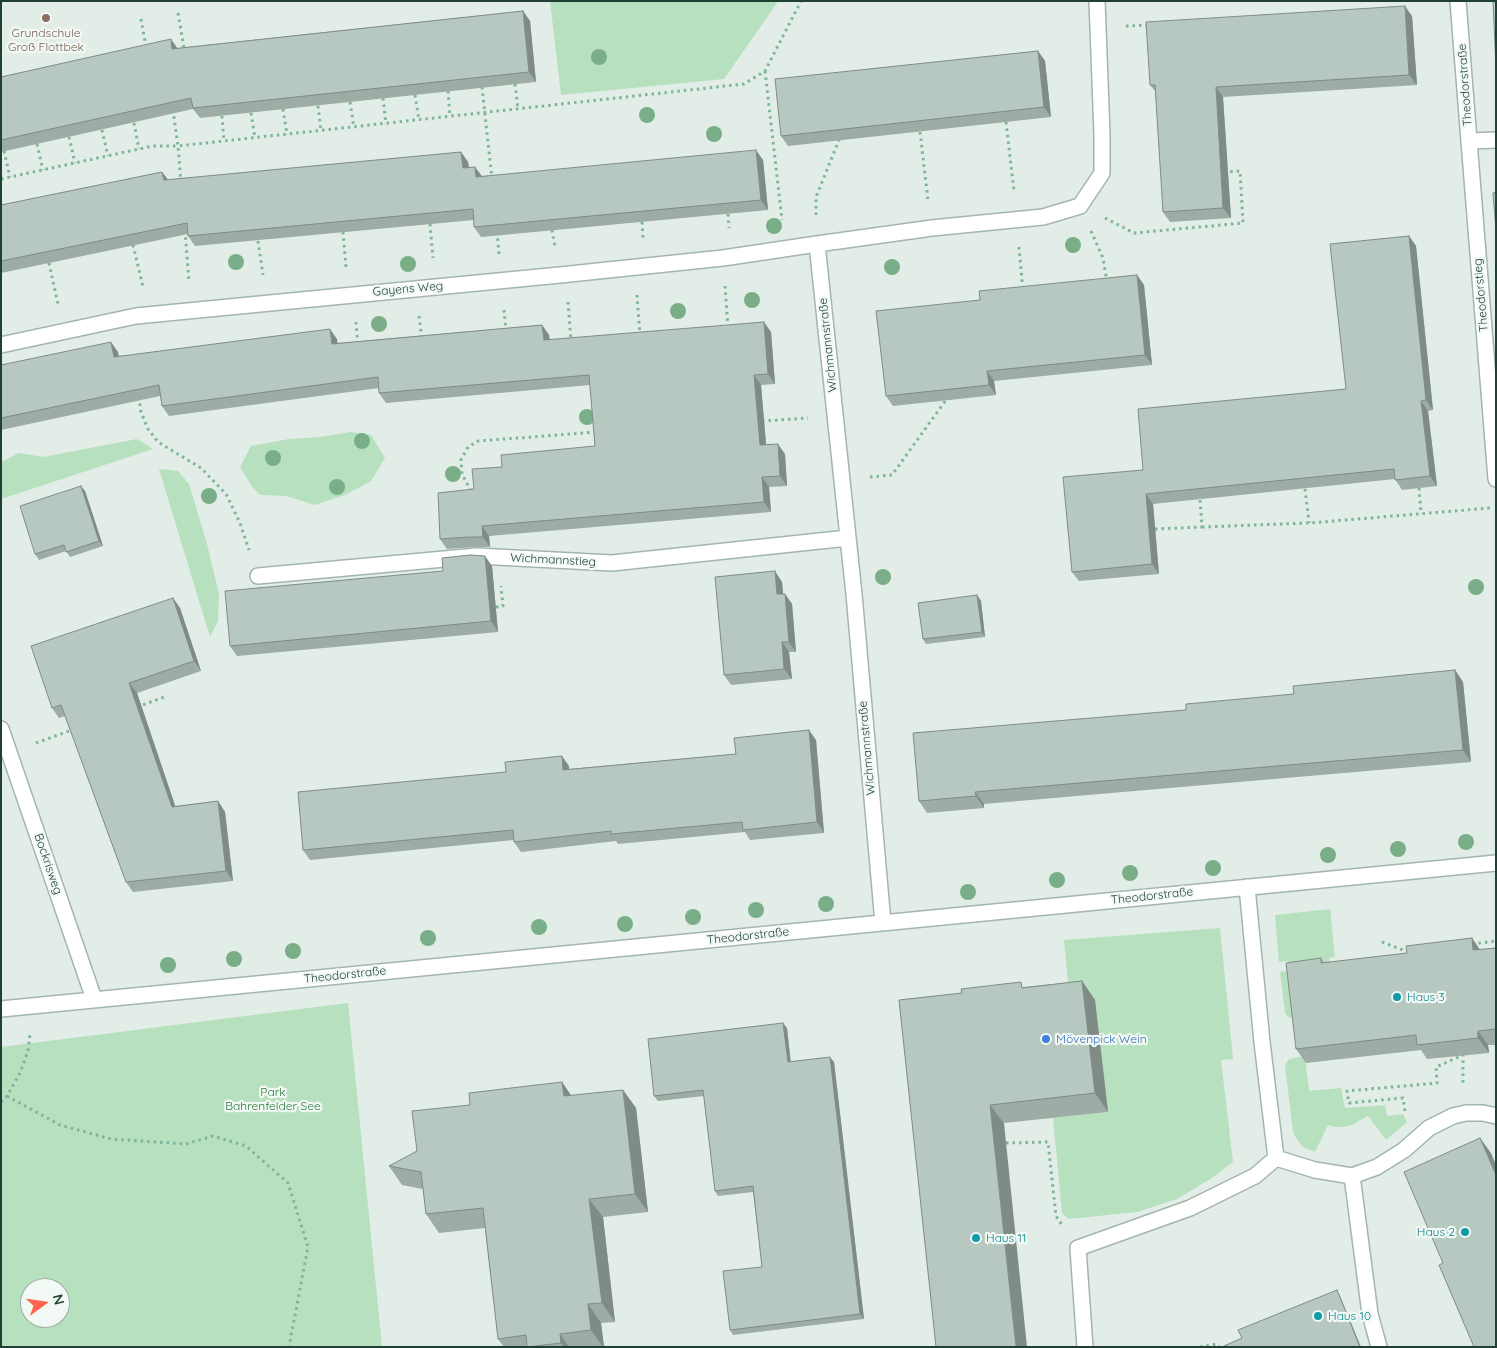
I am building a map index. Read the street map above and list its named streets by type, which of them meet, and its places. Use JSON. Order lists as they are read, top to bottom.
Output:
{
  "streets": {
    "street": [
      "Theodorstraße",
      "Gayens Weg",
      "Theodorstieg",
      "Wichmannstraße",
      "Wichmannstieg",
      "Bockrisweg"
    ]
  },
  "crossings": [
    ["Theodorstraße", "Theodorstieg"],
    ["Theodorstraße", "Wichmannstraße"],
    ["Theodorstraße", "Bockrisweg"],
    ["Gayens Weg", "Wichmannstraße"],
    ["Wichmannstraße", "Wichmannstieg"]
  ],
  "parks": ["Park Bahrenfelder See"],
  "places": [
    "Grundschule Groß Flottbek",
    "Haus 3",
    "Mövenpick Wein",
    "Haus 2",
    "Haus 11",
    "Haus 10"
  ],
  "north": "right"
}
